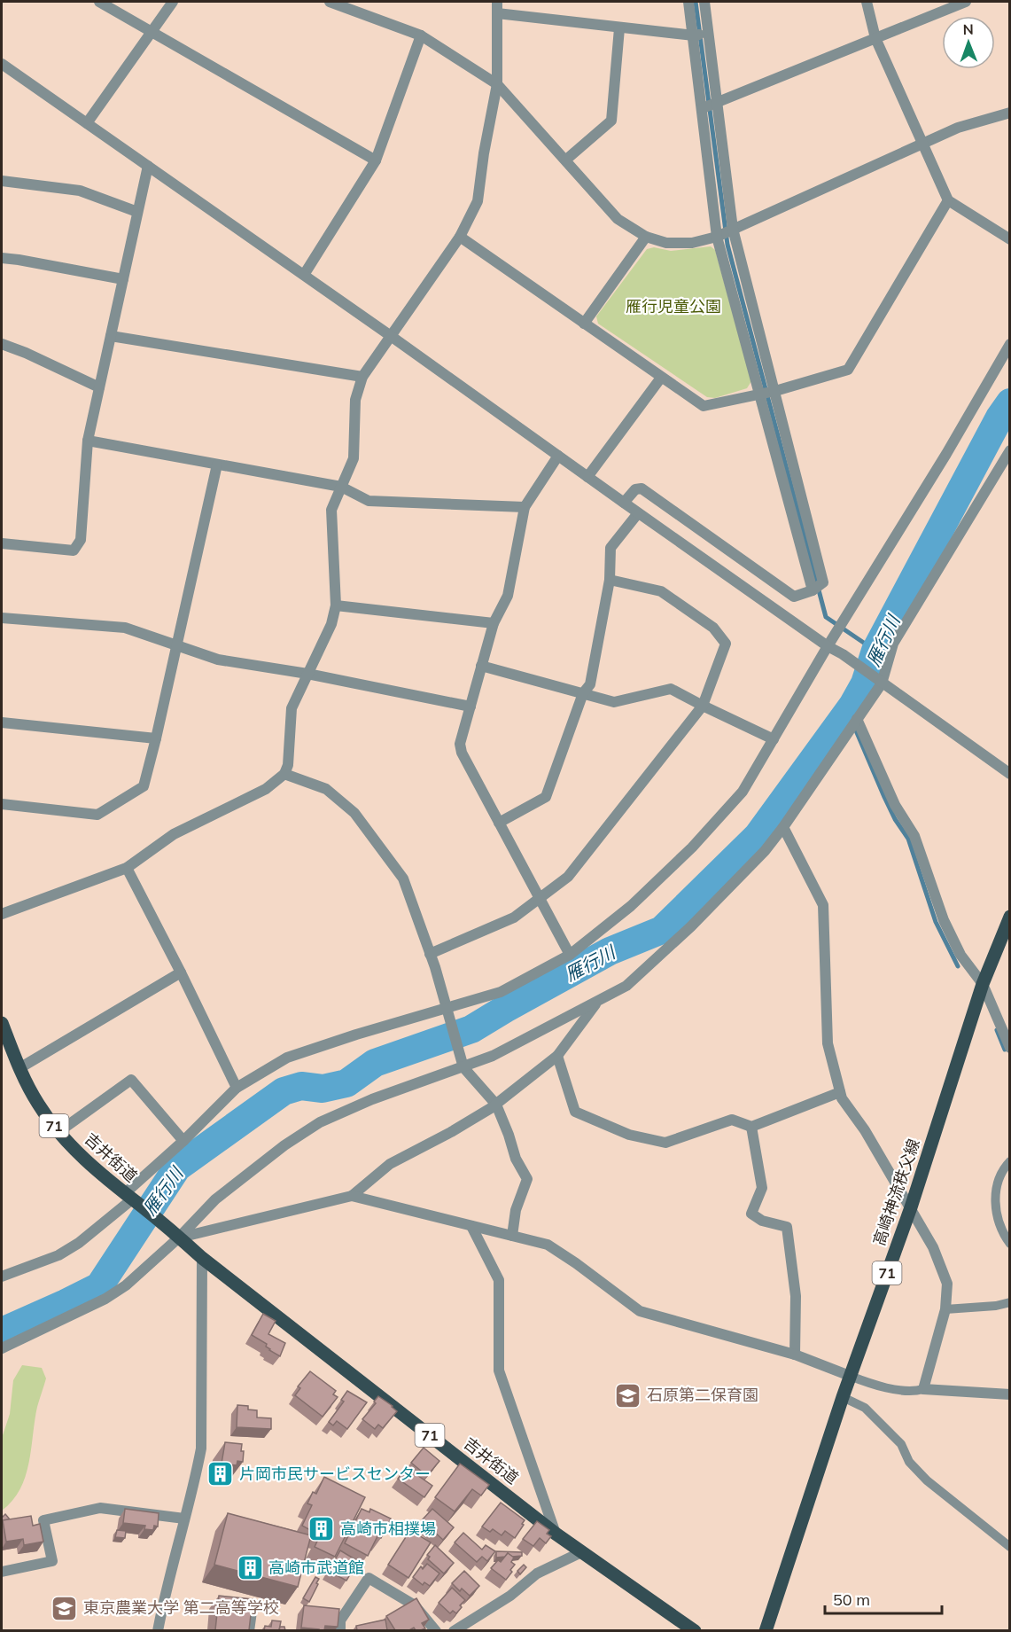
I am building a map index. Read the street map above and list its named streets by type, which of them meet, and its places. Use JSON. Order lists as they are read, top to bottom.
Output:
{
  "streets": {
    "main road": ["71", "吉井街道", "高崎神流秩父線"]
  },
  "crossings": [
    ["71", "吉井街道"]
  ],
  "water": ["雁行川"],
  "parks": ["雁行児童公園"],
  "places": {
    "school or university": ["石原第二保育園", "東京農業大学 第二高等学校"],
    "building": ["片岡市民サービスセンター", "高崎市相撲場", "高崎市武道館"]
  },
  "scale_bar": "50 m",
  "north": "top"
}
